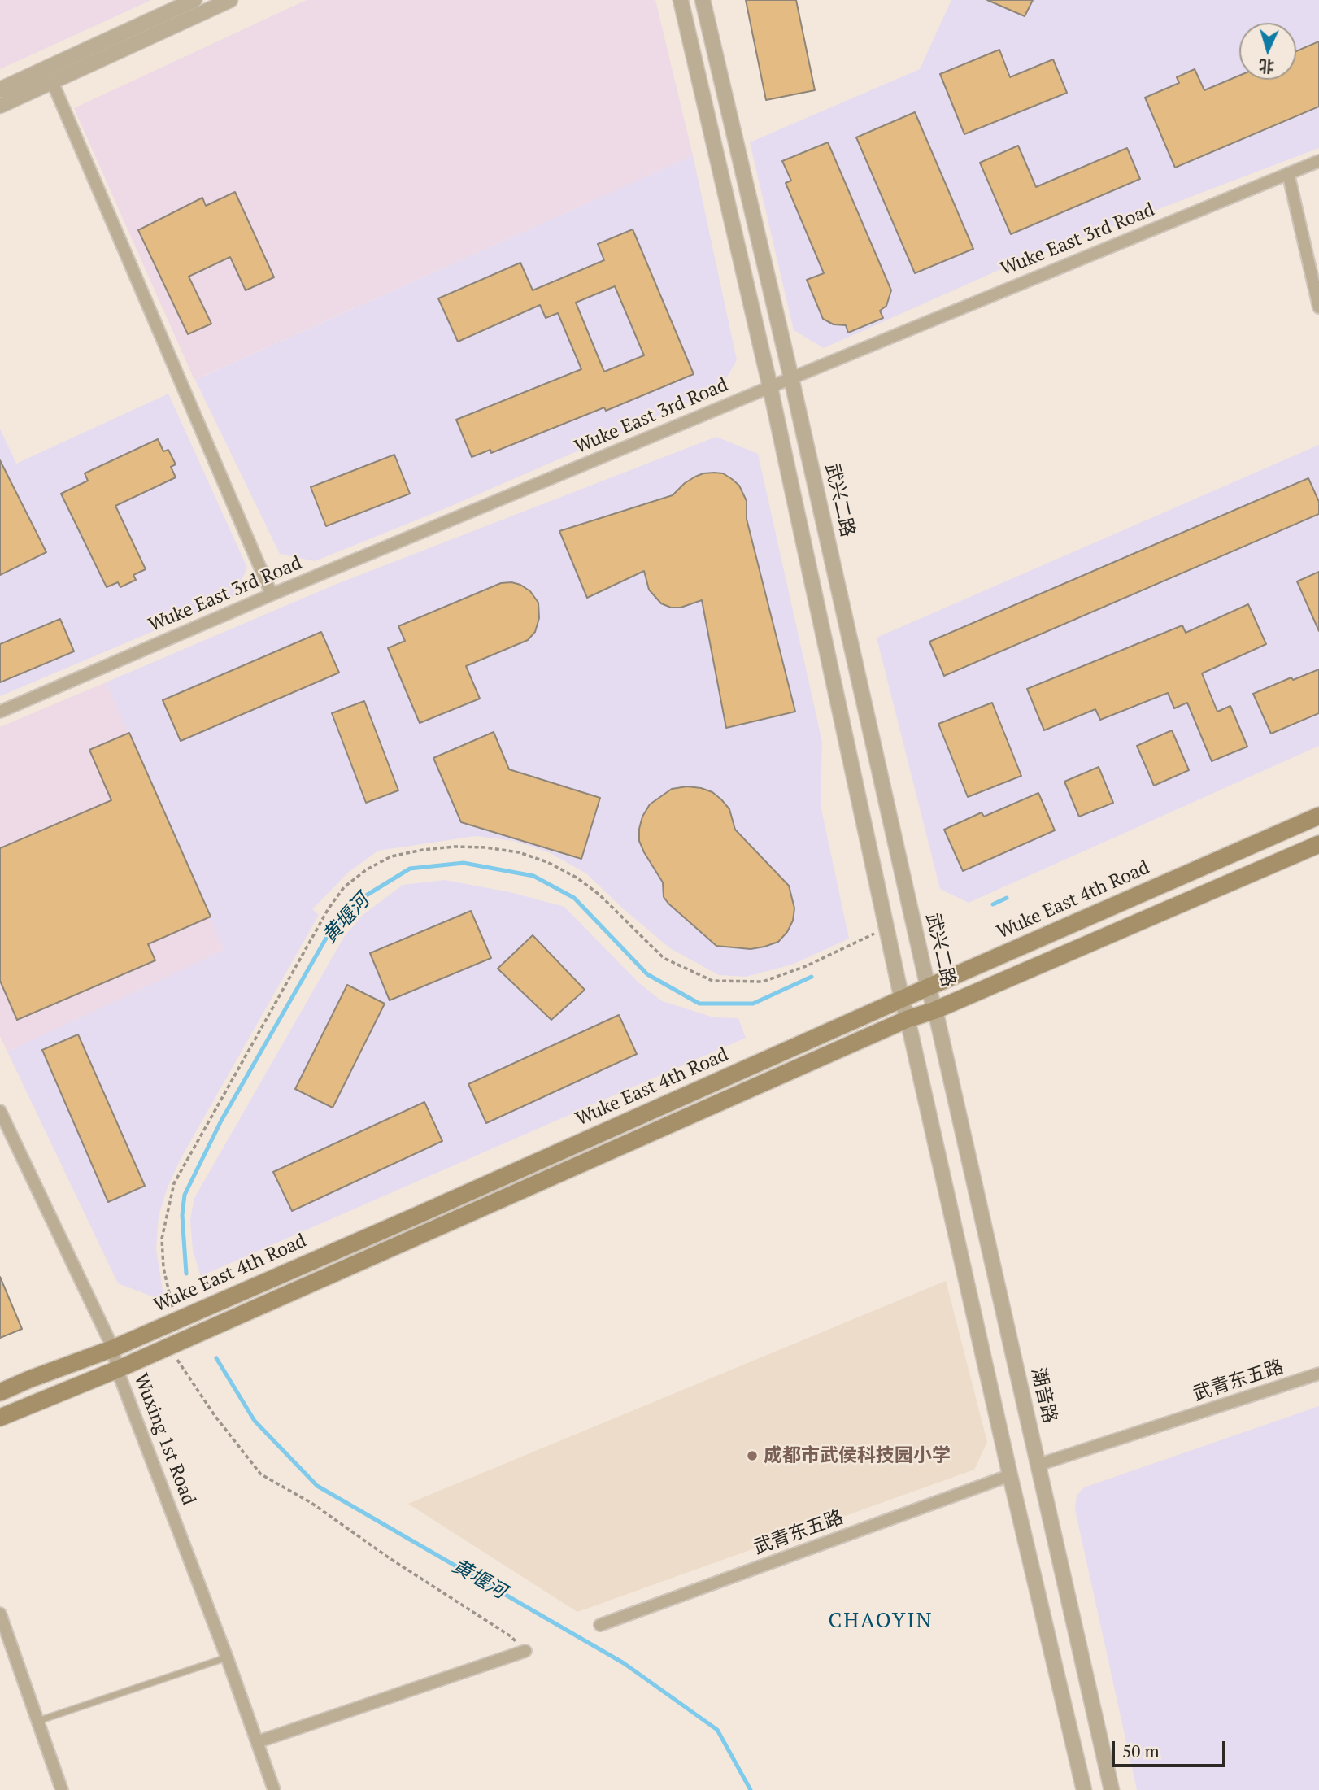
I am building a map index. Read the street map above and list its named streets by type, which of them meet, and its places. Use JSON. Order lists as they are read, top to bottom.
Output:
{
  "streets": {
    "main road": ["Wuke East 4th Road"],
    "street": [
      "Wuke East 3rd Road",
      "武兴二路",
      "武青东五路",
      "潮音路",
      "Wuxing 1st Road"
    ]
  },
  "crossings": [
    ["Wuke East 3rd Road", "武兴二路"],
    ["武兴二路", "Wuke East 4th Road"],
    ["武兴二路", "潮音路"],
    ["Wuke East 4th Road", "Wuxing 1st Road"],
    ["武青东五路", "潮音路"]
  ],
  "districts": ["CHAOYIN"],
  "water": ["黄堰河"],
  "places": ["成都市武侯科技园小学"],
  "scale_bar": "50 m",
  "north": "bottom"
}
